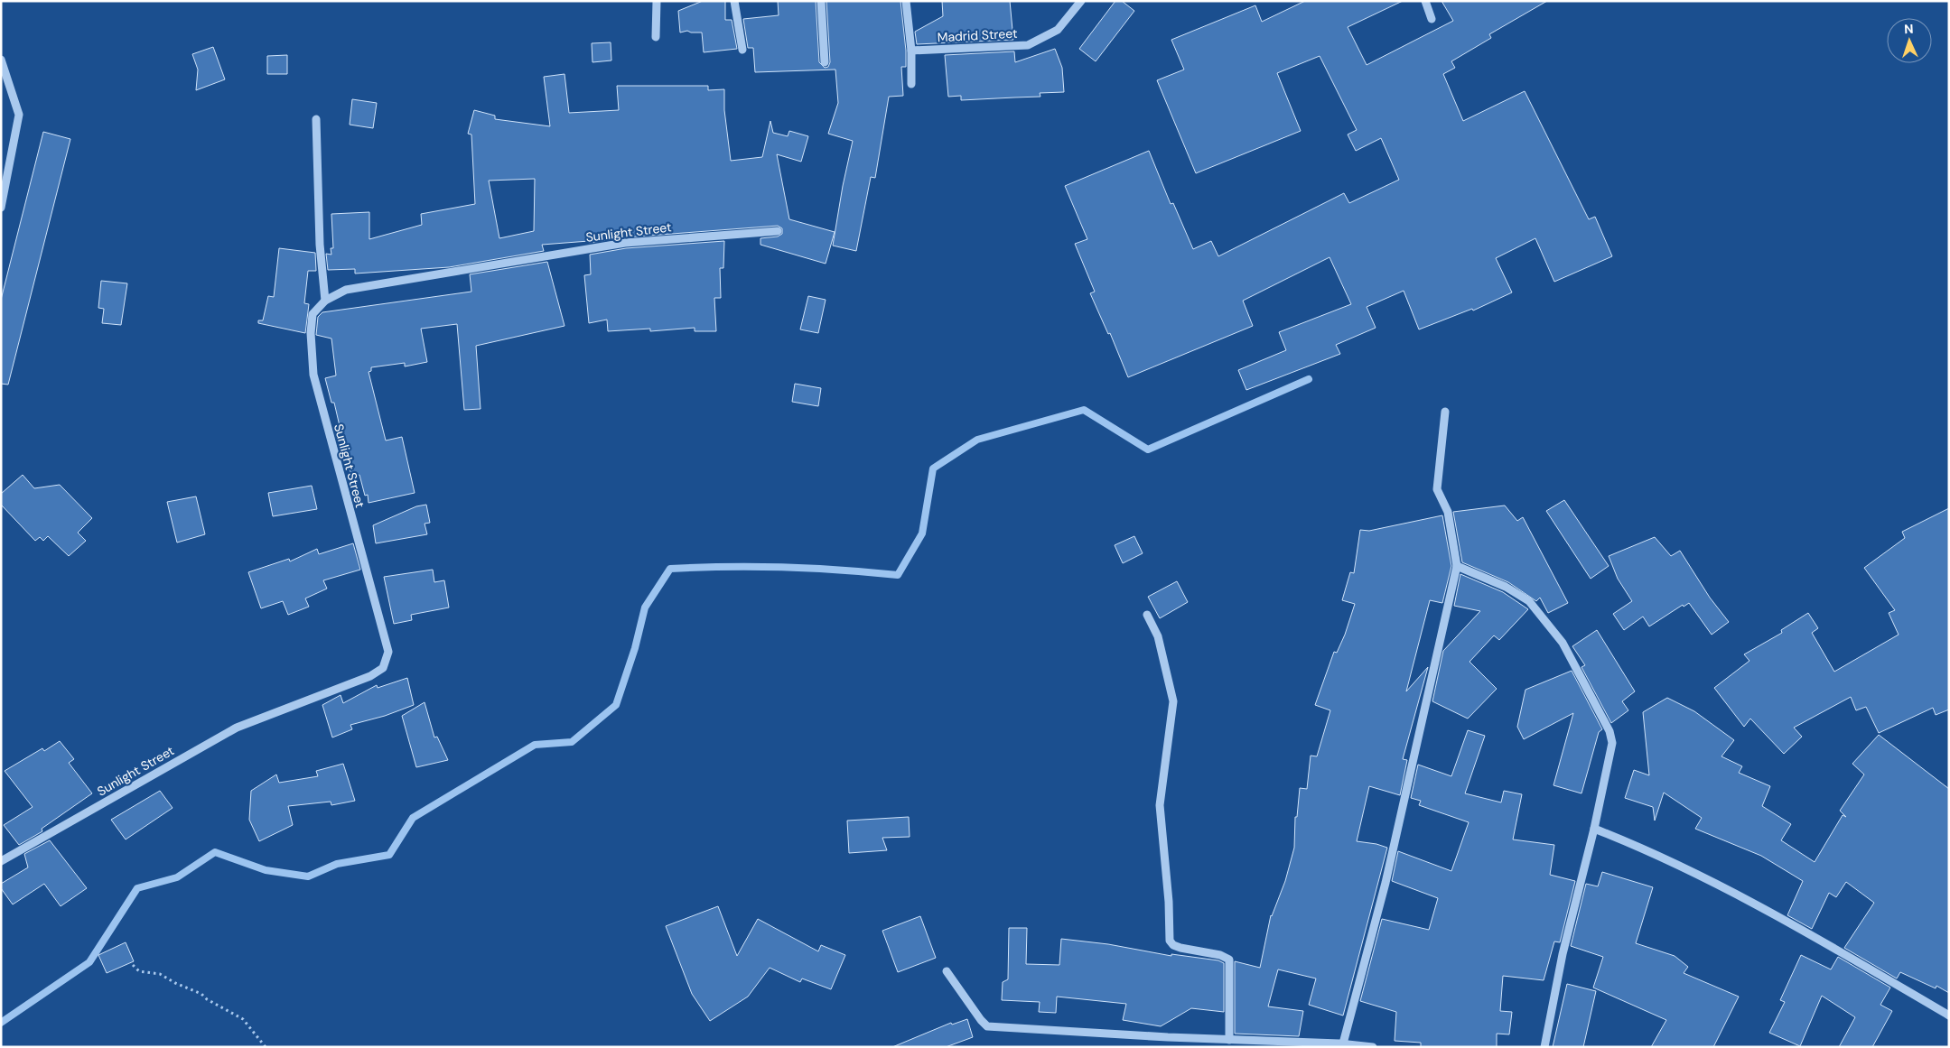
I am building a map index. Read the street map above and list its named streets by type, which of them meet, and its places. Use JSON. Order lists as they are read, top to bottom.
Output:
{
  "streets": {
    "street": ["Madrid Street", "Sunlight Street"]
  },
  "north": "top"
}
